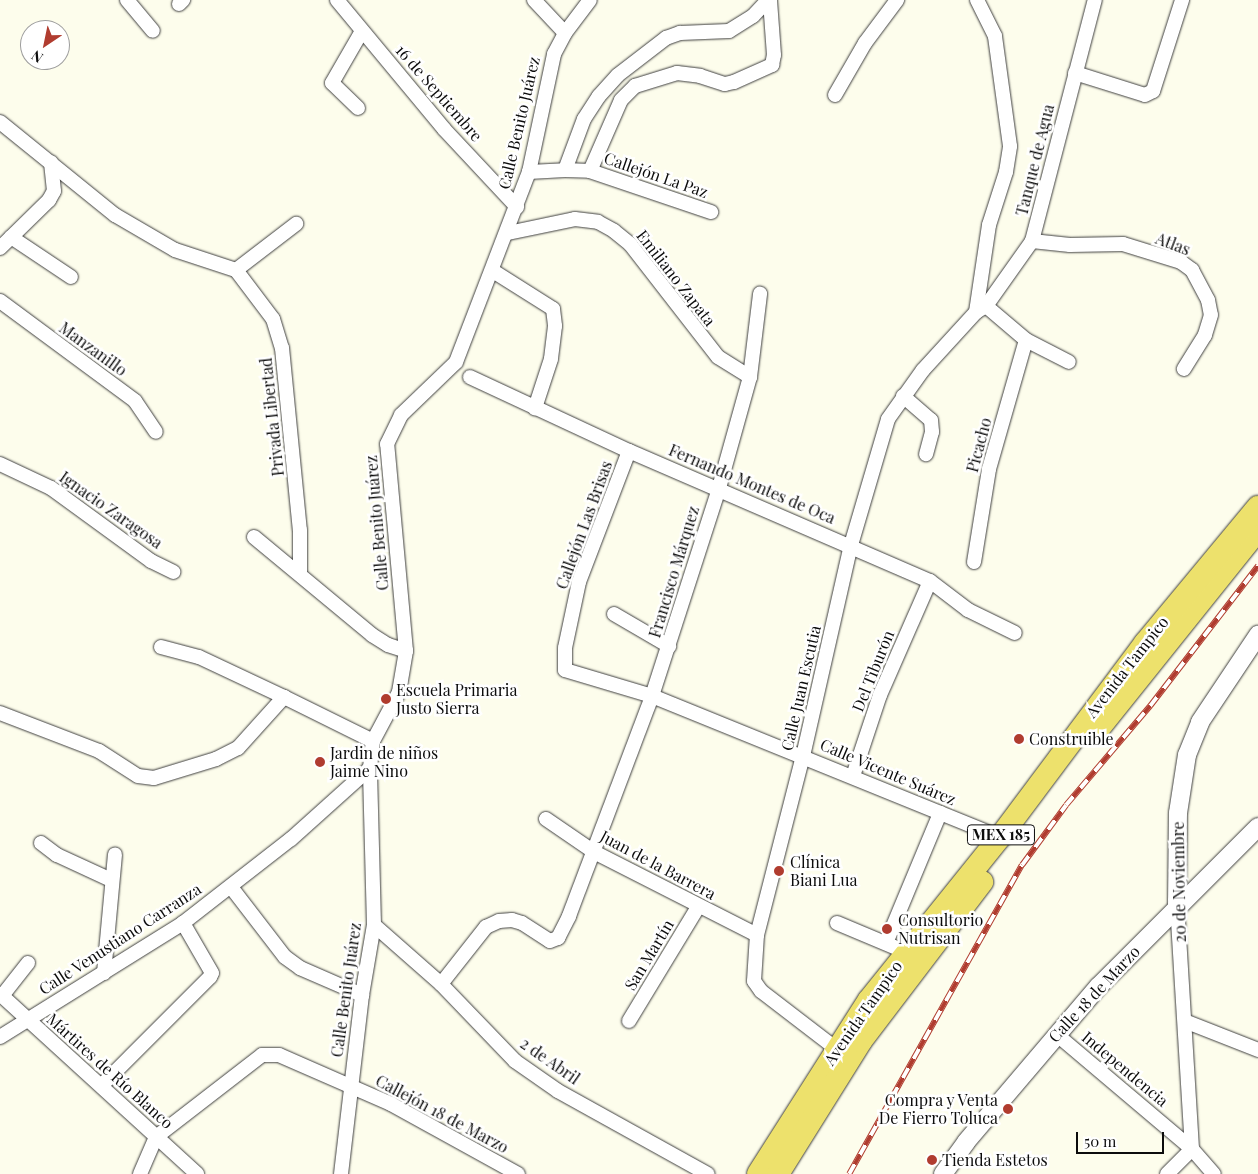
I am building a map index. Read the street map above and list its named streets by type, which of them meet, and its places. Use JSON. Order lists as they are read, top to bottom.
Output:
{
  "streets": {
    "main road": ["Avenida Tampico", "MEX 185"],
    "street": [
      "16 de Septiembre",
      "Calle Benito Juárez",
      "Tanque de Agua",
      "Callejón La Paz",
      "Atlas",
      "Emiliano Zapata",
      "Manzanillo",
      "Privada Libertad",
      "Picacho",
      "Fernando Montes de Oca",
      "Ignacio Zaragosa",
      "Callejón Las Brisas",
      "Francisco Márquez",
      "Del Tiburón",
      "Calle Juan Escutia",
      "Calle Vicente Suárez",
      "Juan de la Barrera",
      "20 de Noviembre",
      "Calle Venustiano Carranza",
      "San Martín",
      "Calle 18 de Marzo",
      "2 de Abril",
      "Independencia",
      "Mártires de Río Blanco",
      "Callejón 18 de Marzo"
    ]
  },
  "crossings": [
    ["16 de Septiembre", "Calle Benito Juárez"],
    ["Calle Benito Juárez", "Emiliano Zapata"],
    ["Calle Benito Juárez", "Calle Venustiano Carranza"],
    ["Calle Benito Juárez", "2 de Abril"],
    ["Calle Benito Juárez", "Mártires de Río Blanco"],
    ["Calle Benito Juárez", "Callejón 18 de Marzo"],
    ["Tanque de Agua", "Atlas"],
    ["Tanque de Agua", "Calle Juan Escutia"],
    ["Emiliano Zapata", "Francisco Márquez"],
    ["Fernando Montes de Oca", "Callejón Las Brisas"],
    ["Fernando Montes de Oca", "Francisco Márquez"],
    ["Fernando Montes de Oca", "Del Tiburón"],
    ["Fernando Montes de Oca", "Calle Juan Escutia"],
    ["Callejón Las Brisas", "Calle Vicente Suárez"],
    ["Francisco Márquez", "Calle Vicente Suárez"],
    ["Francisco Márquez", "Juan de la Barrera"],
    ["Francisco Márquez", "2 de Abril"],
    ["Avenida Tampico", "Calle Juan Escutia"],
    ["Avenida Tampico", "Calle Vicente Suárez"],
    ["Del Tiburón", "Calle Vicente Suárez"],
    ["Calle Juan Escutia", "Calle Vicente Suárez"],
    ["Calle Juan Escutia", "Juan de la Barrera"],
    ["Juan de la Barrera", "San Martín"],
    ["20 de Noviembre", "Calle 18 de Marzo"],
    ["20 de Noviembre", "Independencia"],
    ["Calle Venustiano Carranza", "Mártires de Río Blanco"],
    ["Calle 18 de Marzo", "Independencia"]
  ],
  "places": [
    "Escuela Primaria Justo Sierra",
    "Construible",
    "Jardin de niños Jaime Nino",
    "Clínica Biani Lua",
    "Consultorio Nutrisan",
    "Compra y Venta De Fierro Toluca",
    "Tienda Estetos"
  ],
  "scale_bar": "50 m",
  "north": "bottom left"
}
